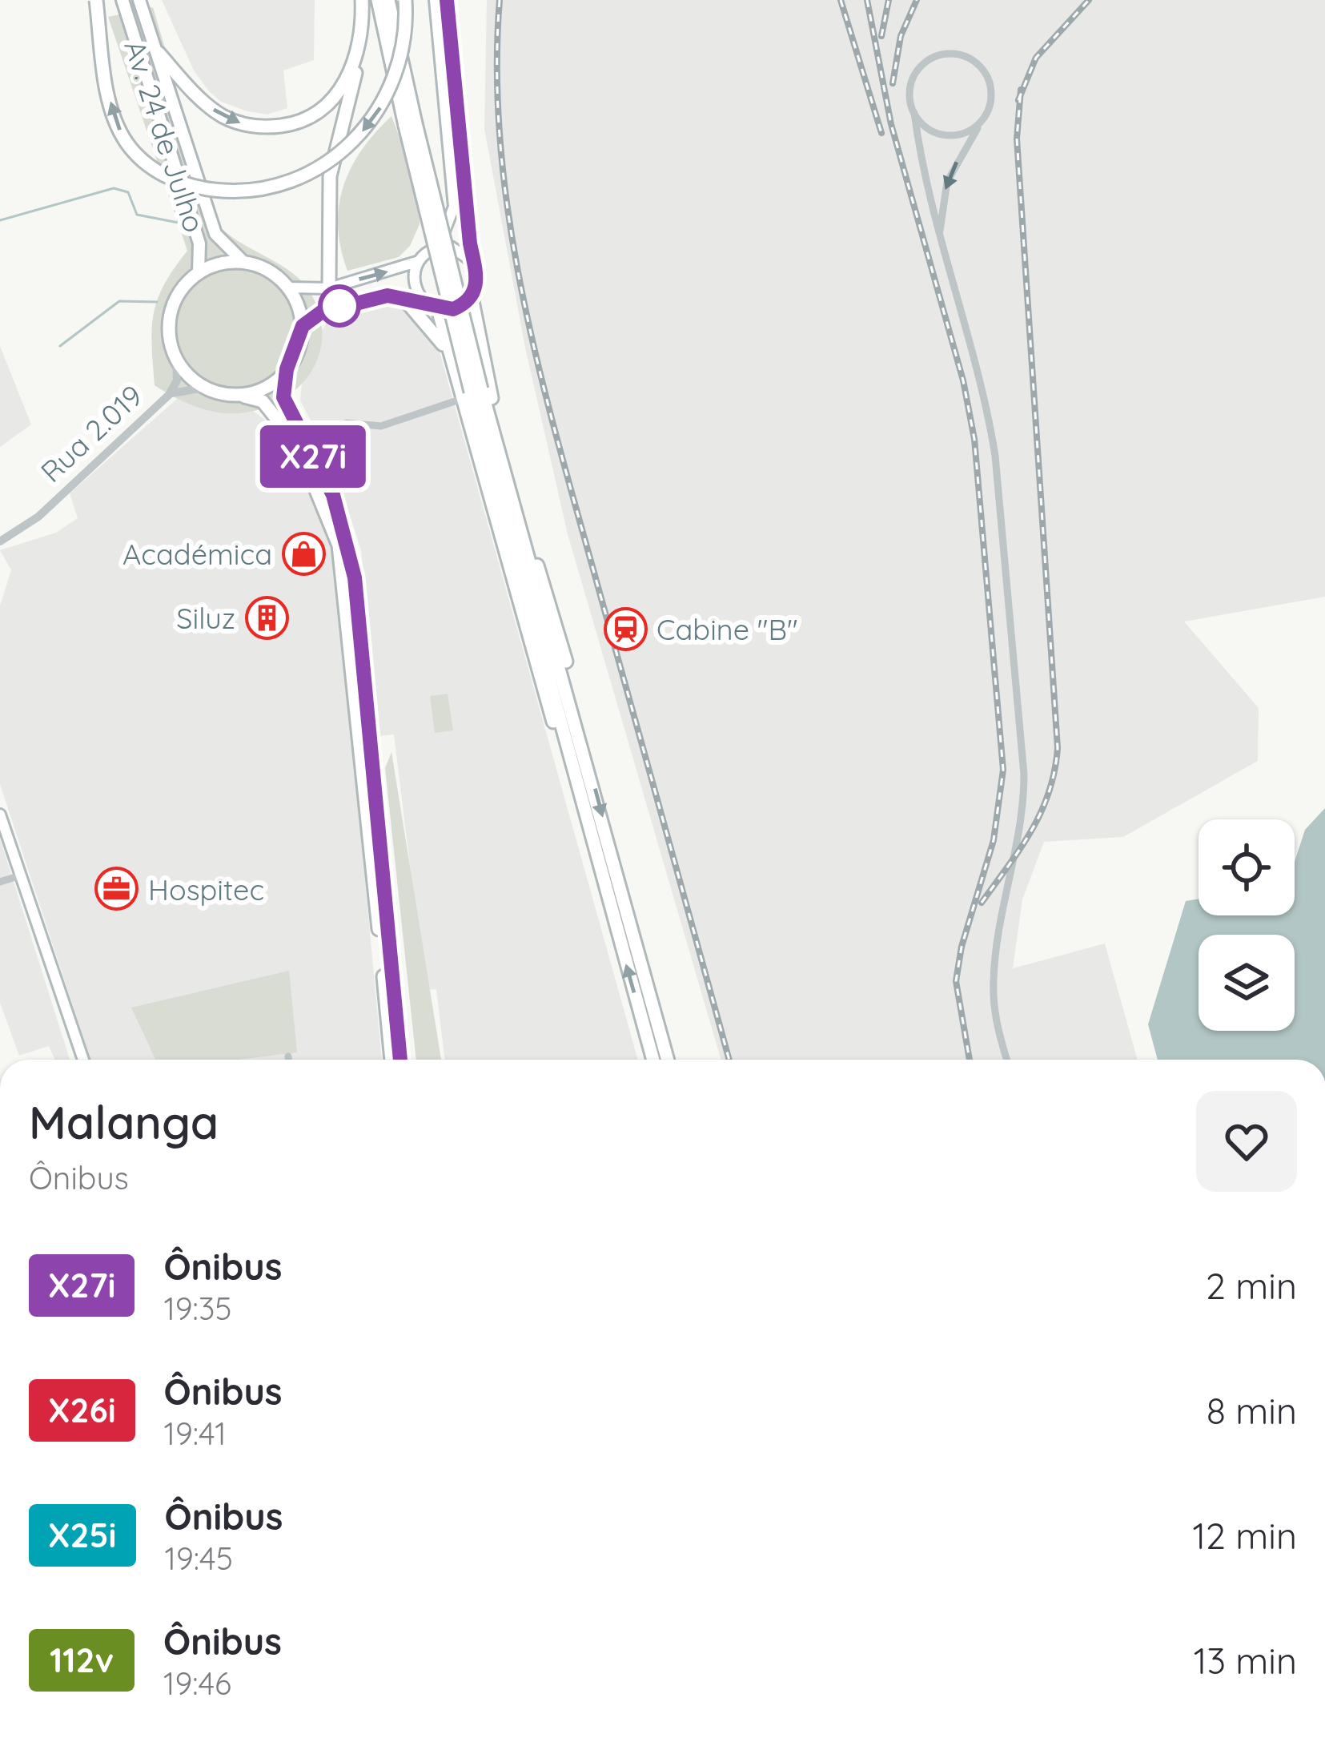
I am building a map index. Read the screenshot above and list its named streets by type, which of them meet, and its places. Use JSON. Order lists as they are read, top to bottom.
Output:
{
  "streets": {
    "main road": ["Av. 24 de Julho"],
    "street": ["Rua 2.019"]
  },
  "places": {
    "shop": ["Académica"],
    "building": ["Siluz"],
    "station": ["Cabine \"B\""],
    "office": ["Hospitec"]
  },
  "lines": ["bus line X27i"],
  "page": {
    "on_map": "X27i",
    "heading": ["Malanga", "Ônibus"],
    "list": [
      {
        "mark": "X27i",
        "name": "Ônibus",
        "note": "19:35",
        "value": "2 min"
      },
      {
        "mark": "X26i",
        "name": "Ônibus",
        "note": "19:41",
        "value": "8 min"
      },
      {
        "mark": "X25i",
        "name": "Ônibus",
        "note": "19:45",
        "value": "12 min"
      },
      {
        "mark": "112v",
        "name": "Ônibus",
        "note": "19:46",
        "value": "13 min"
      }
    ]
  }
}
